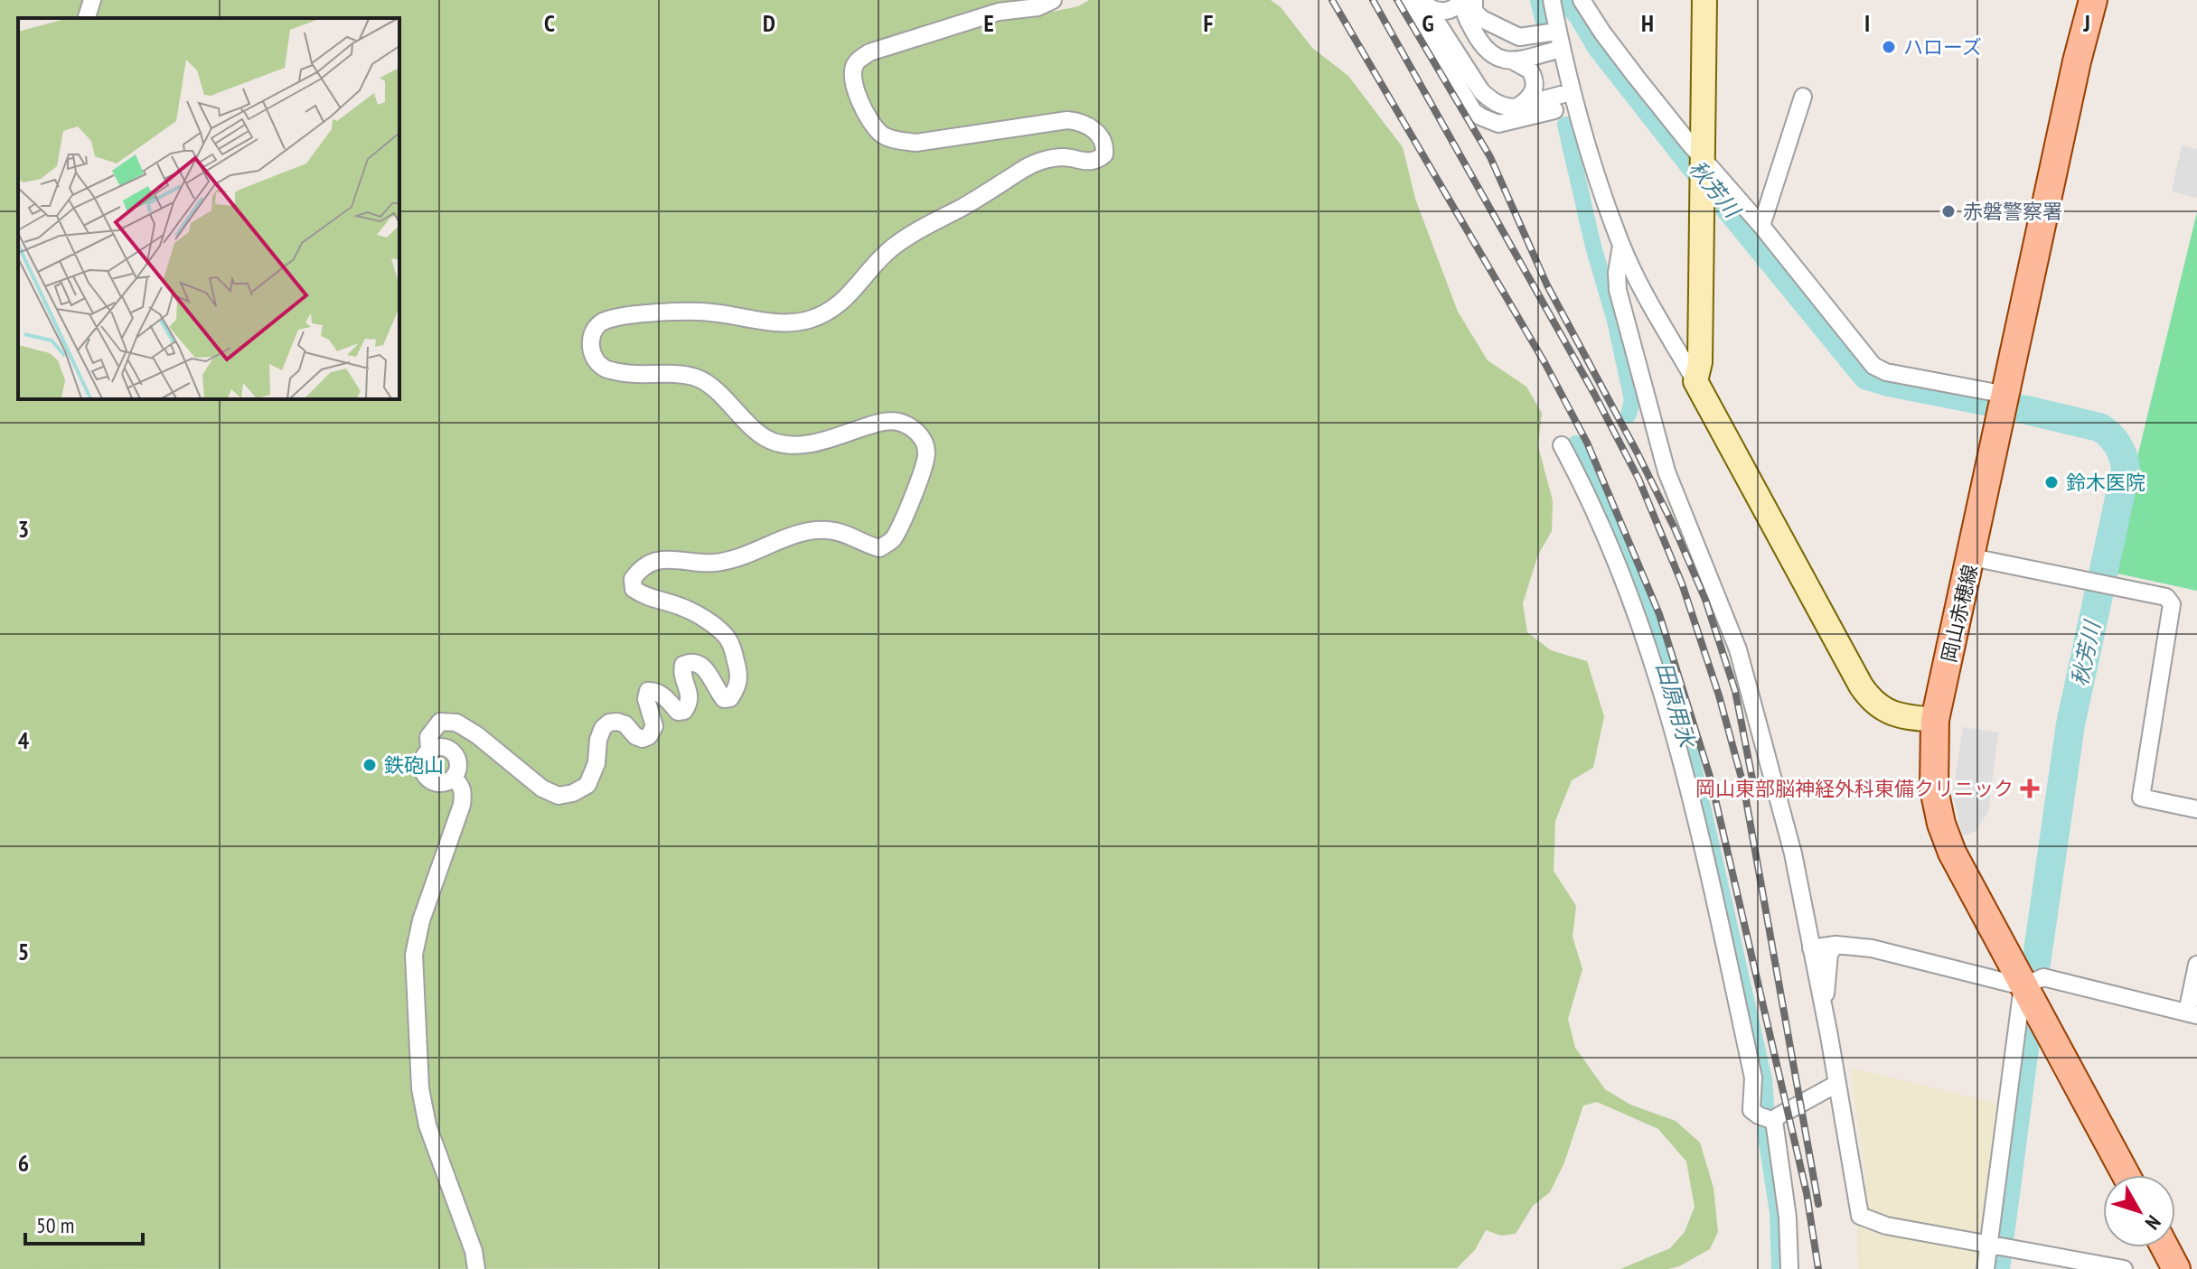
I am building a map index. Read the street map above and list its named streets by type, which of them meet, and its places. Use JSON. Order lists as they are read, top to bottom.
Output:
{
  "streets": {
    "main road": ["岡山赤穂線"]
  },
  "water": ["秋芳川", "田原用水"],
  "places": {
    "other": [
      "ハローズ",
      "赤磐警察署",
      "鈴木医院",
      "鉄砲山"
    ],
    "health": ["岡山東部脳神経外科東備クリニック"]
  },
  "scale_bar": "50 m",
  "north": "bottom right",
  "grid": {
    "columns": [
      "C",
      "D",
      "E",
      "F",
      "G",
      "H",
      "I",
      "J"
    ],
    "rows": [
      "3",
      "4",
      "5",
      "6"
    ]
  }
}
